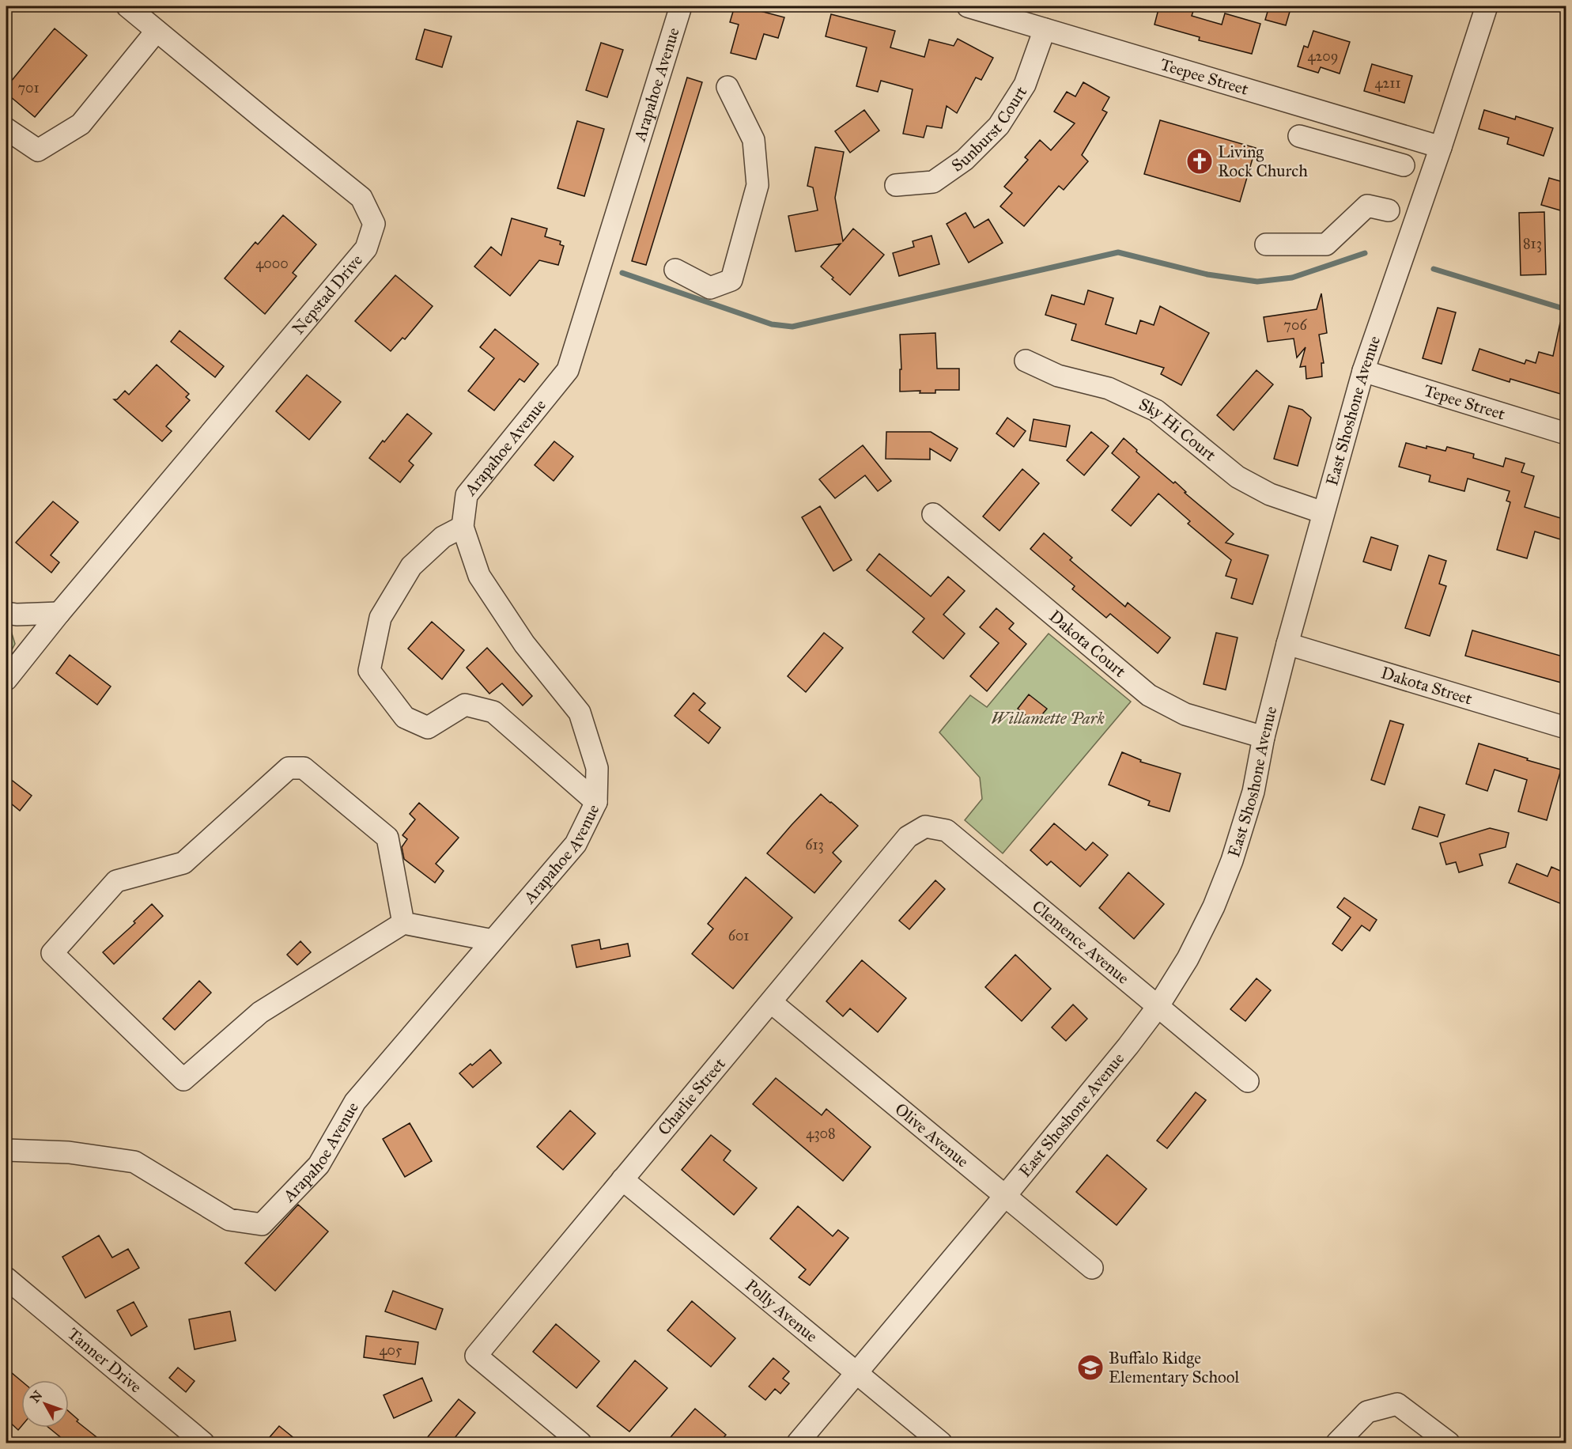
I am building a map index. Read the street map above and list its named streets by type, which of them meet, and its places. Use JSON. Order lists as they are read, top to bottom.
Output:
{
  "streets": {
    "street": [
      "Teepee Street",
      "Arapahoe Avenue",
      "Sunburst Court",
      "Nepstad Drive",
      "Tepee Street",
      "East Shoshone Avenue",
      "Sky Hi Court",
      "Dakota Court",
      "Dakota Street",
      "Clemence Avenue",
      "Charlie Street",
      "Olive Avenue",
      "Polly Avenue",
      "Tanner Drive"
    ]
  },
  "crossings": [
    ["Teepee Street", "Sunburst Court"],
    ["Teepee Street", "East Shoshone Avenue"],
    ["Tepee Street", "East Shoshone Avenue"],
    ["East Shoshone Avenue", "Sky Hi Court"],
    ["East Shoshone Avenue", "Dakota Court"],
    ["East Shoshone Avenue", "Dakota Street"],
    ["East Shoshone Avenue", "Clemence Avenue"],
    ["East Shoshone Avenue", "Olive Avenue"],
    ["East Shoshone Avenue", "Polly Avenue"],
    ["Clemence Avenue", "Charlie Street"],
    ["Charlie Street", "Olive Avenue"],
    ["Charlie Street", "Polly Avenue"]
  ],
  "parks": ["Willamette Park"],
  "places": {
    "church": ["Living Rock Church"],
    "school or university": ["Buffalo Ridge Elementary School"]
  },
  "house_numbers": [
    "4209",
    "4211",
    "701",
    "813",
    "4000",
    "706",
    "613",
    "601",
    "4308",
    "405"
  ],
  "north": "top left"
}
